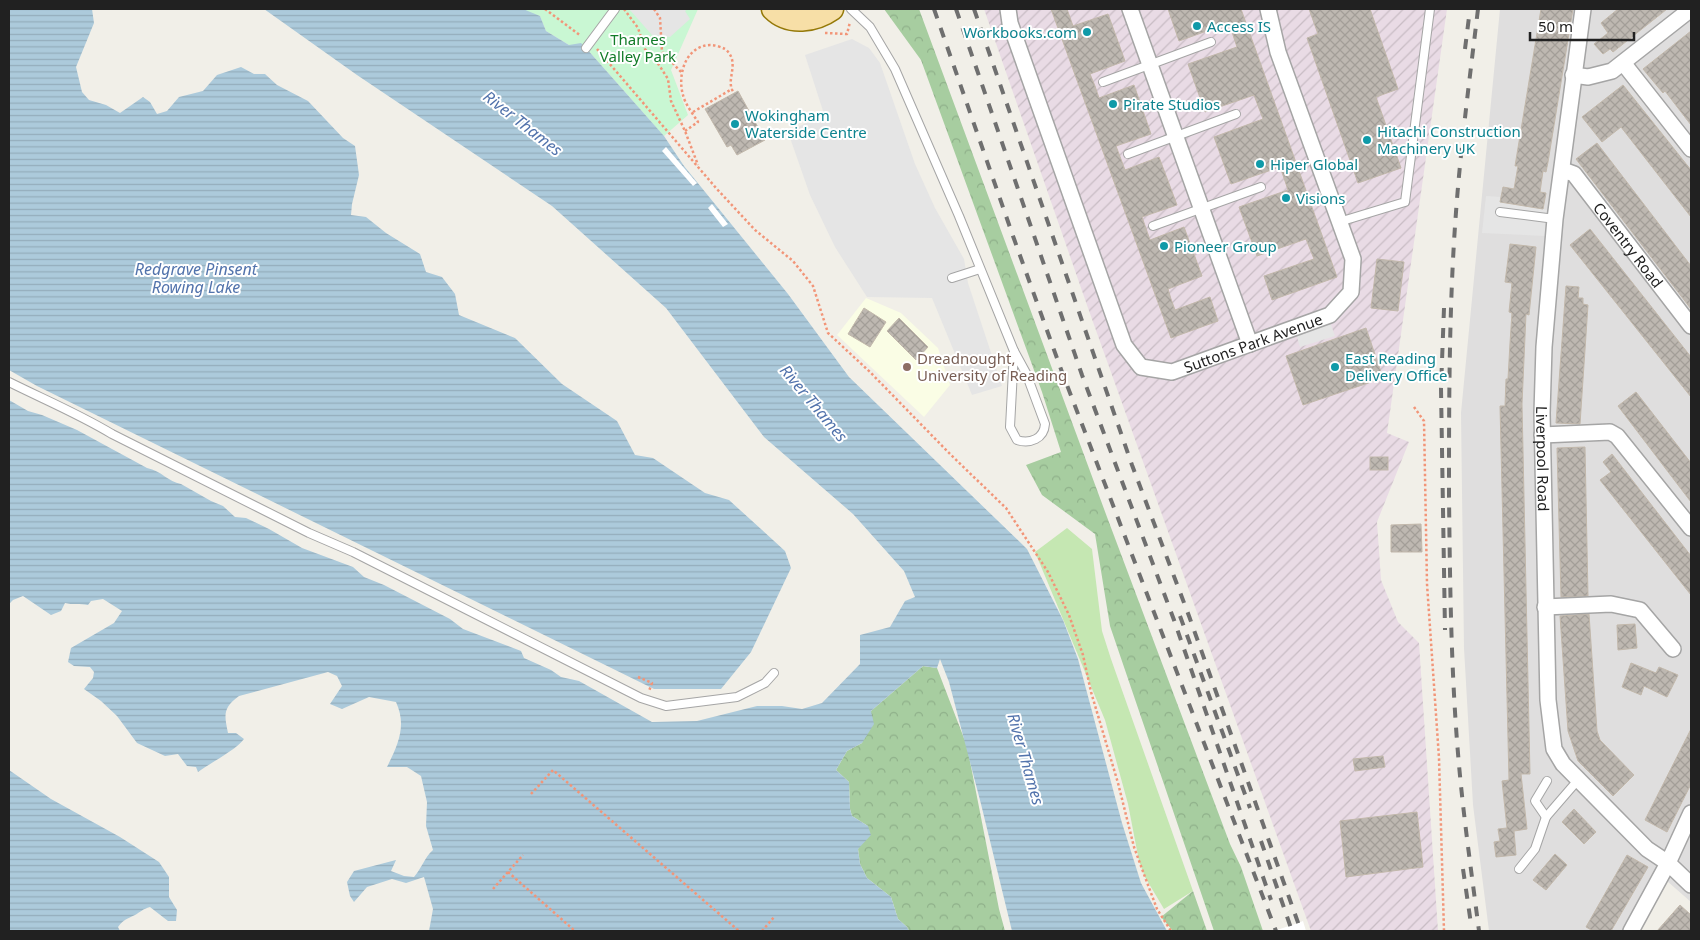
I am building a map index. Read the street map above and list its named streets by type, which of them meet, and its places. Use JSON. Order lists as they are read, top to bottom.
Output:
{
  "streets": {
    "street": ["Coventry Road", "Suttons Park Avenue", "Liverpool Road"]
  },
  "crossings": [
    ["Coventry Road", "Liverpool Road"]
  ],
  "water": ["River Thames", "Redgrave Pinsent Rowing Lake"],
  "parks": ["Thames Valley Park"],
  "places": [
    "Access IS",
    "Workbooks.com",
    "Pirate Studios",
    "Wokingham Waterside Centre",
    "Hitachi Construction Machinery UK",
    "Hiper Global",
    "Visions",
    "Pioneer Group",
    "Dreadnought, University of Reading",
    "East Reading Delivery Office"
  ],
  "scale_bar": "50 m"
}
